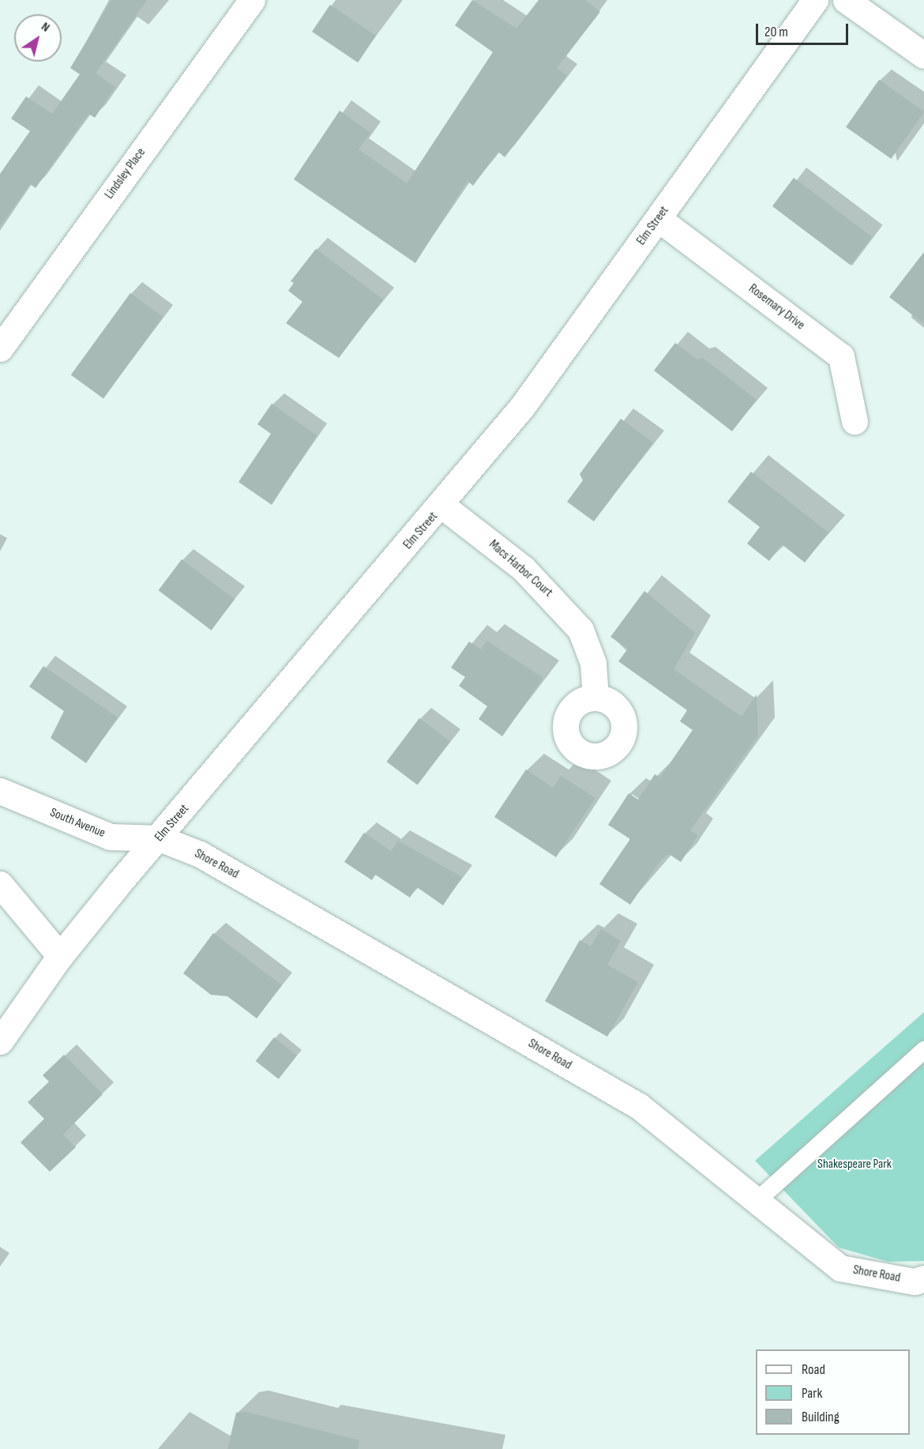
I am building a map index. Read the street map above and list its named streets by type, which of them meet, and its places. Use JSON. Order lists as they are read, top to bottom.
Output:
{
  "streets": {
    "street": [
      "Lindsley Place",
      "Elm Street",
      "Rosemary Drive",
      "Macs Harbor Court",
      "South Avenue",
      "Shore Road"
    ]
  },
  "crossings": [
    ["Elm Street", "Rosemary Drive"],
    ["Elm Street", "Macs Harbor Court"],
    ["Elm Street", "South Avenue"],
    ["Elm Street", "Shore Road"],
    ["South Avenue", "Shore Road"]
  ],
  "parks": ["Shakespeare Park"],
  "legend": ["Road", "Park", "Building"],
  "scale_bar": "20 m",
  "north": "top right"
}
